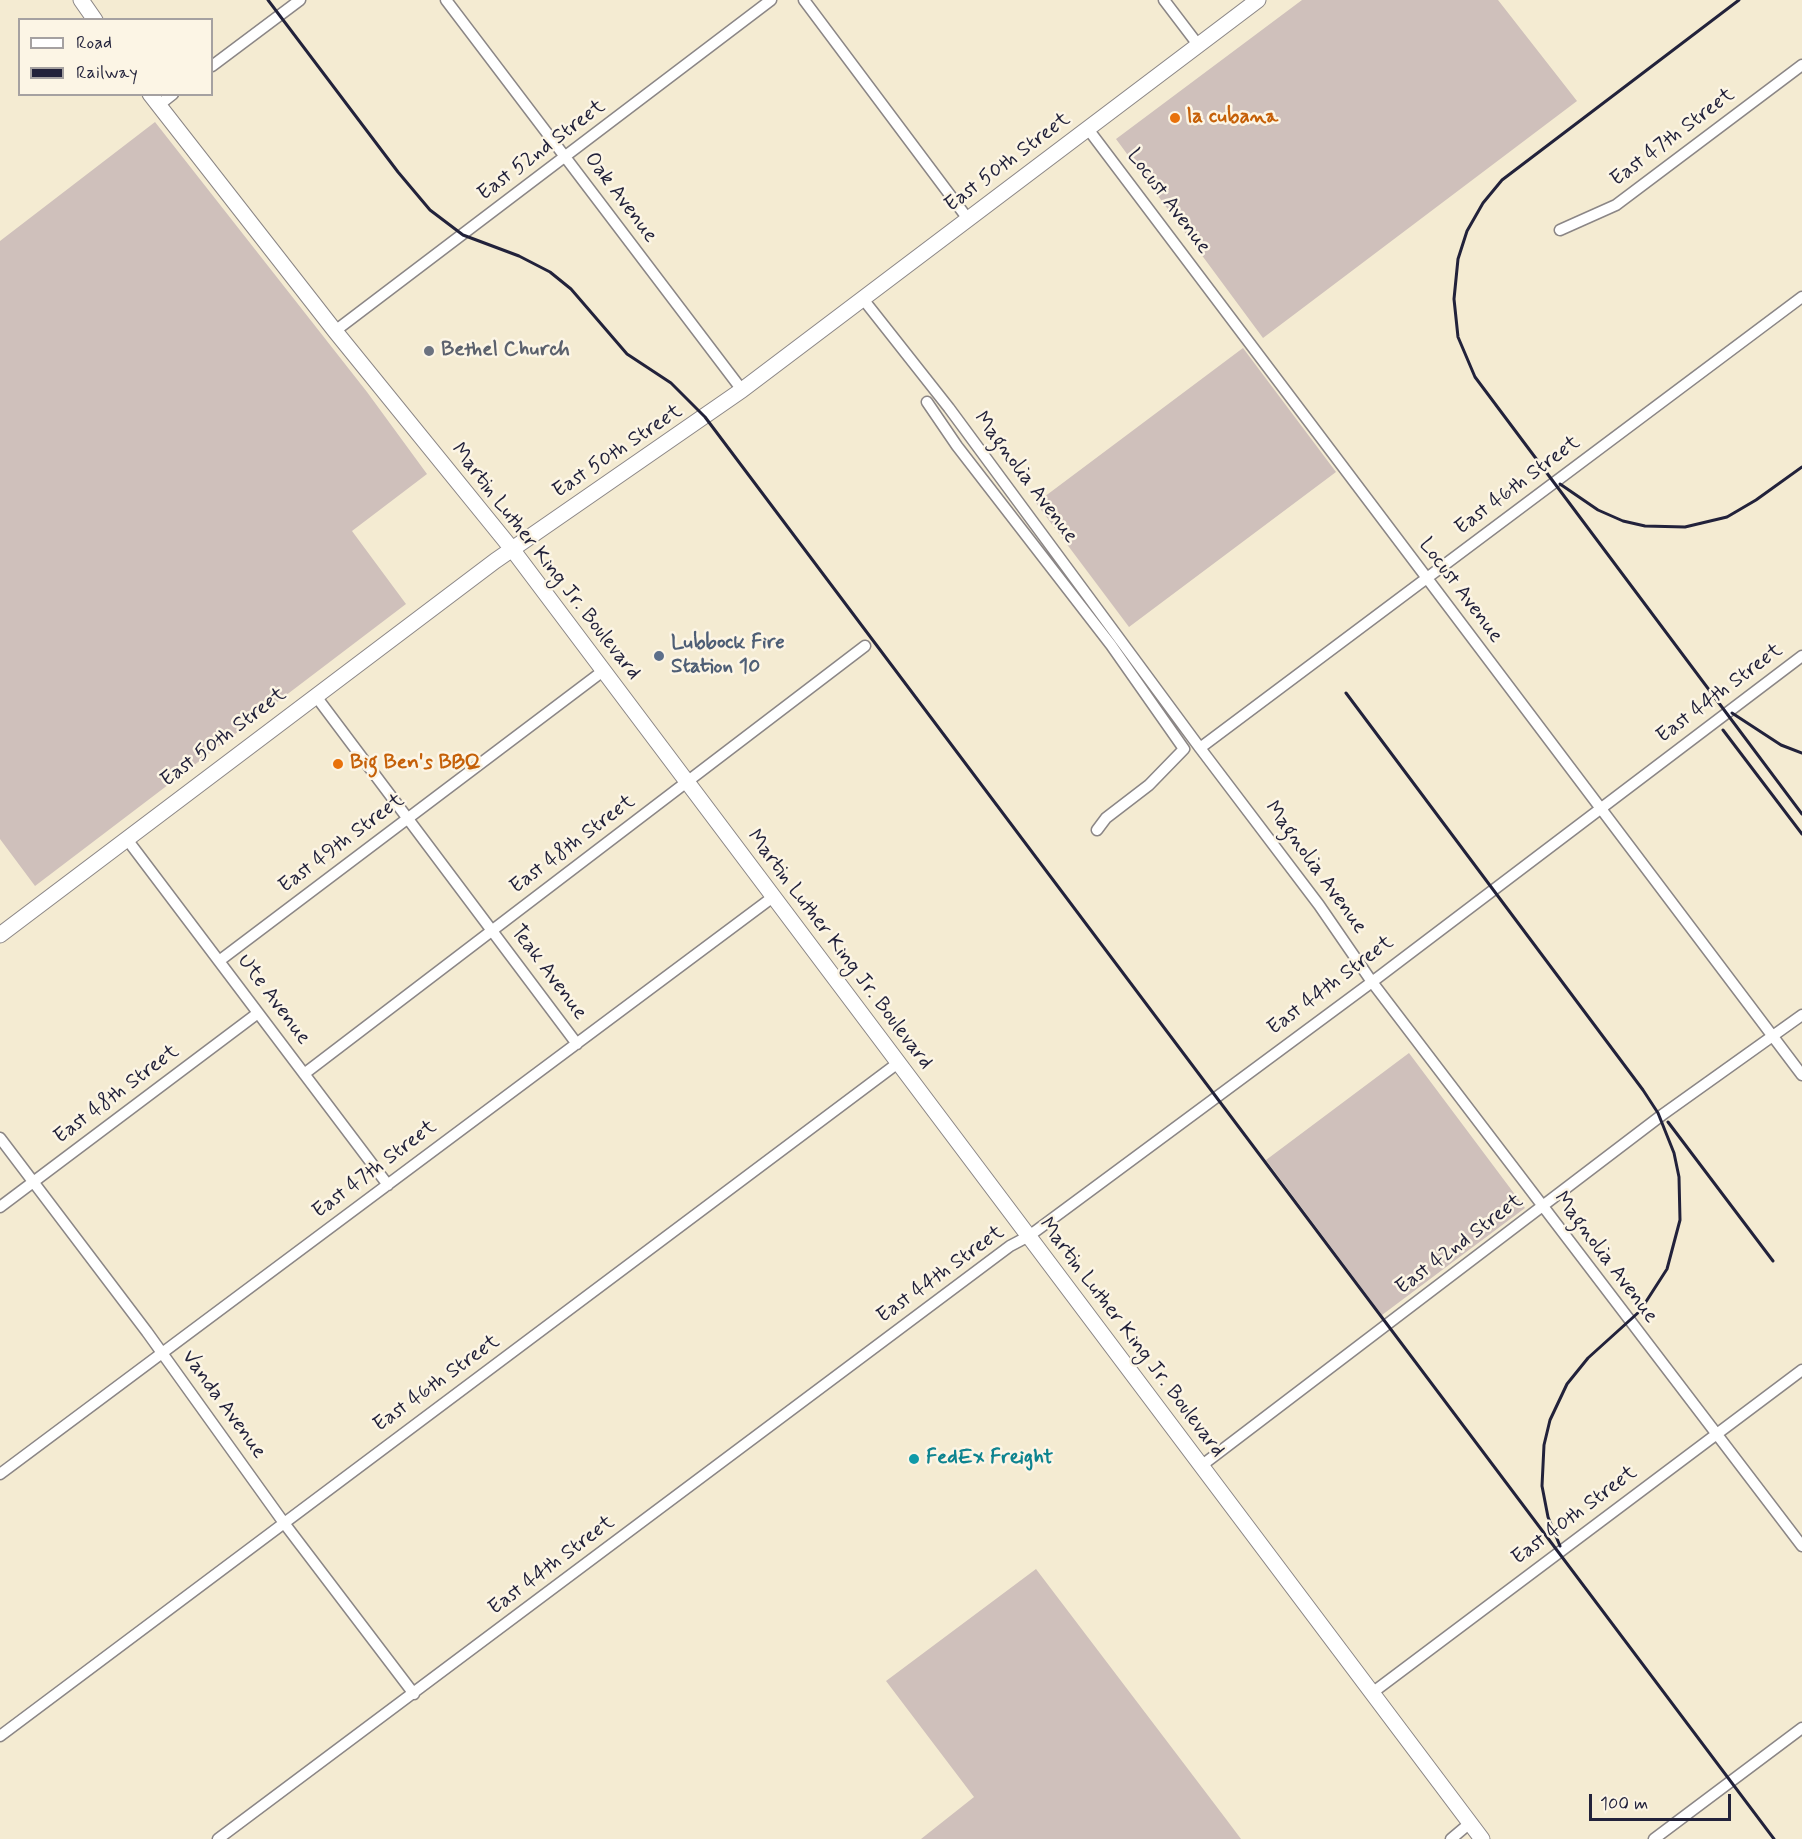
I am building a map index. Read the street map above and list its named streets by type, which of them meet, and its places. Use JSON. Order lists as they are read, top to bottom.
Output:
{
  "streets": {
    "main road": ["East 50th Street", "Martin Luther King Jr. Boulevard"],
    "street": [
      "East 47th Street",
      "East 52nd Street",
      "Oak Avenue",
      "Locust Avenue",
      "Magnolia Avenue",
      "East 46th Street",
      "East 44th Street",
      "East 49th Street",
      "East 48th Street",
      "Teak Avenue",
      "Ute Avenue",
      "East 42nd Street",
      "Vanda Avenue",
      "East 40th Street"
    ]
  },
  "crossings": [
    ["East 47th Street", "Martin Luther King Jr. Boulevard"],
    ["East 47th Street", "Teak Avenue"],
    ["East 47th Street", "Ute Avenue"],
    ["East 47th Street", "Vanda Avenue"],
    ["East 52nd Street", "Oak Avenue"],
    ["East 52nd Street", "Martin Luther King Jr. Boulevard"],
    ["East 50th Street", "Oak Avenue"],
    ["East 50th Street", "Locust Avenue"],
    ["East 50th Street", "Magnolia Avenue"],
    ["East 50th Street", "Martin Luther King Jr. Boulevard"],
    ["East 50th Street", "Teak Avenue"],
    ["East 50th Street", "Ute Avenue"],
    ["Locust Avenue", "East 46th Street"],
    ["Locust Avenue", "East 44th Street"],
    ["Locust Avenue", "East 42nd Street"],
    ["Magnolia Avenue", "East 46th Street"],
    ["Magnolia Avenue", "East 44th Street"],
    ["Magnolia Avenue", "East 42nd Street"],
    ["Magnolia Avenue", "East 40th Street"],
    ["East 46th Street", "Martin Luther King Jr. Boulevard"],
    ["East 46th Street", "Vanda Avenue"],
    ["Martin Luther King Jr. Boulevard", "East 44th Street"],
    ["Martin Luther King Jr. Boulevard", "East 49th Street"],
    ["Martin Luther King Jr. Boulevard", "East 48th Street"],
    ["Martin Luther King Jr. Boulevard", "East 42nd Street"],
    ["Martin Luther King Jr. Boulevard", "East 40th Street"],
    ["East 44th Street", "Vanda Avenue"],
    ["East 49th Street", "Teak Avenue"],
    ["East 49th Street", "Ute Avenue"],
    ["East 48th Street", "Teak Avenue"],
    ["East 48th Street", "Ute Avenue"],
    ["East 48th Street", "Vanda Avenue"]
  ],
  "places": [
    "la cubana",
    "Bethel Church",
    "Lubbock Fire Station 10",
    "Big Ben's BBQ",
    "FedEx Freight"
  ],
  "legend": ["Road", "Railway"],
  "scale_bar": "100 m"
}
